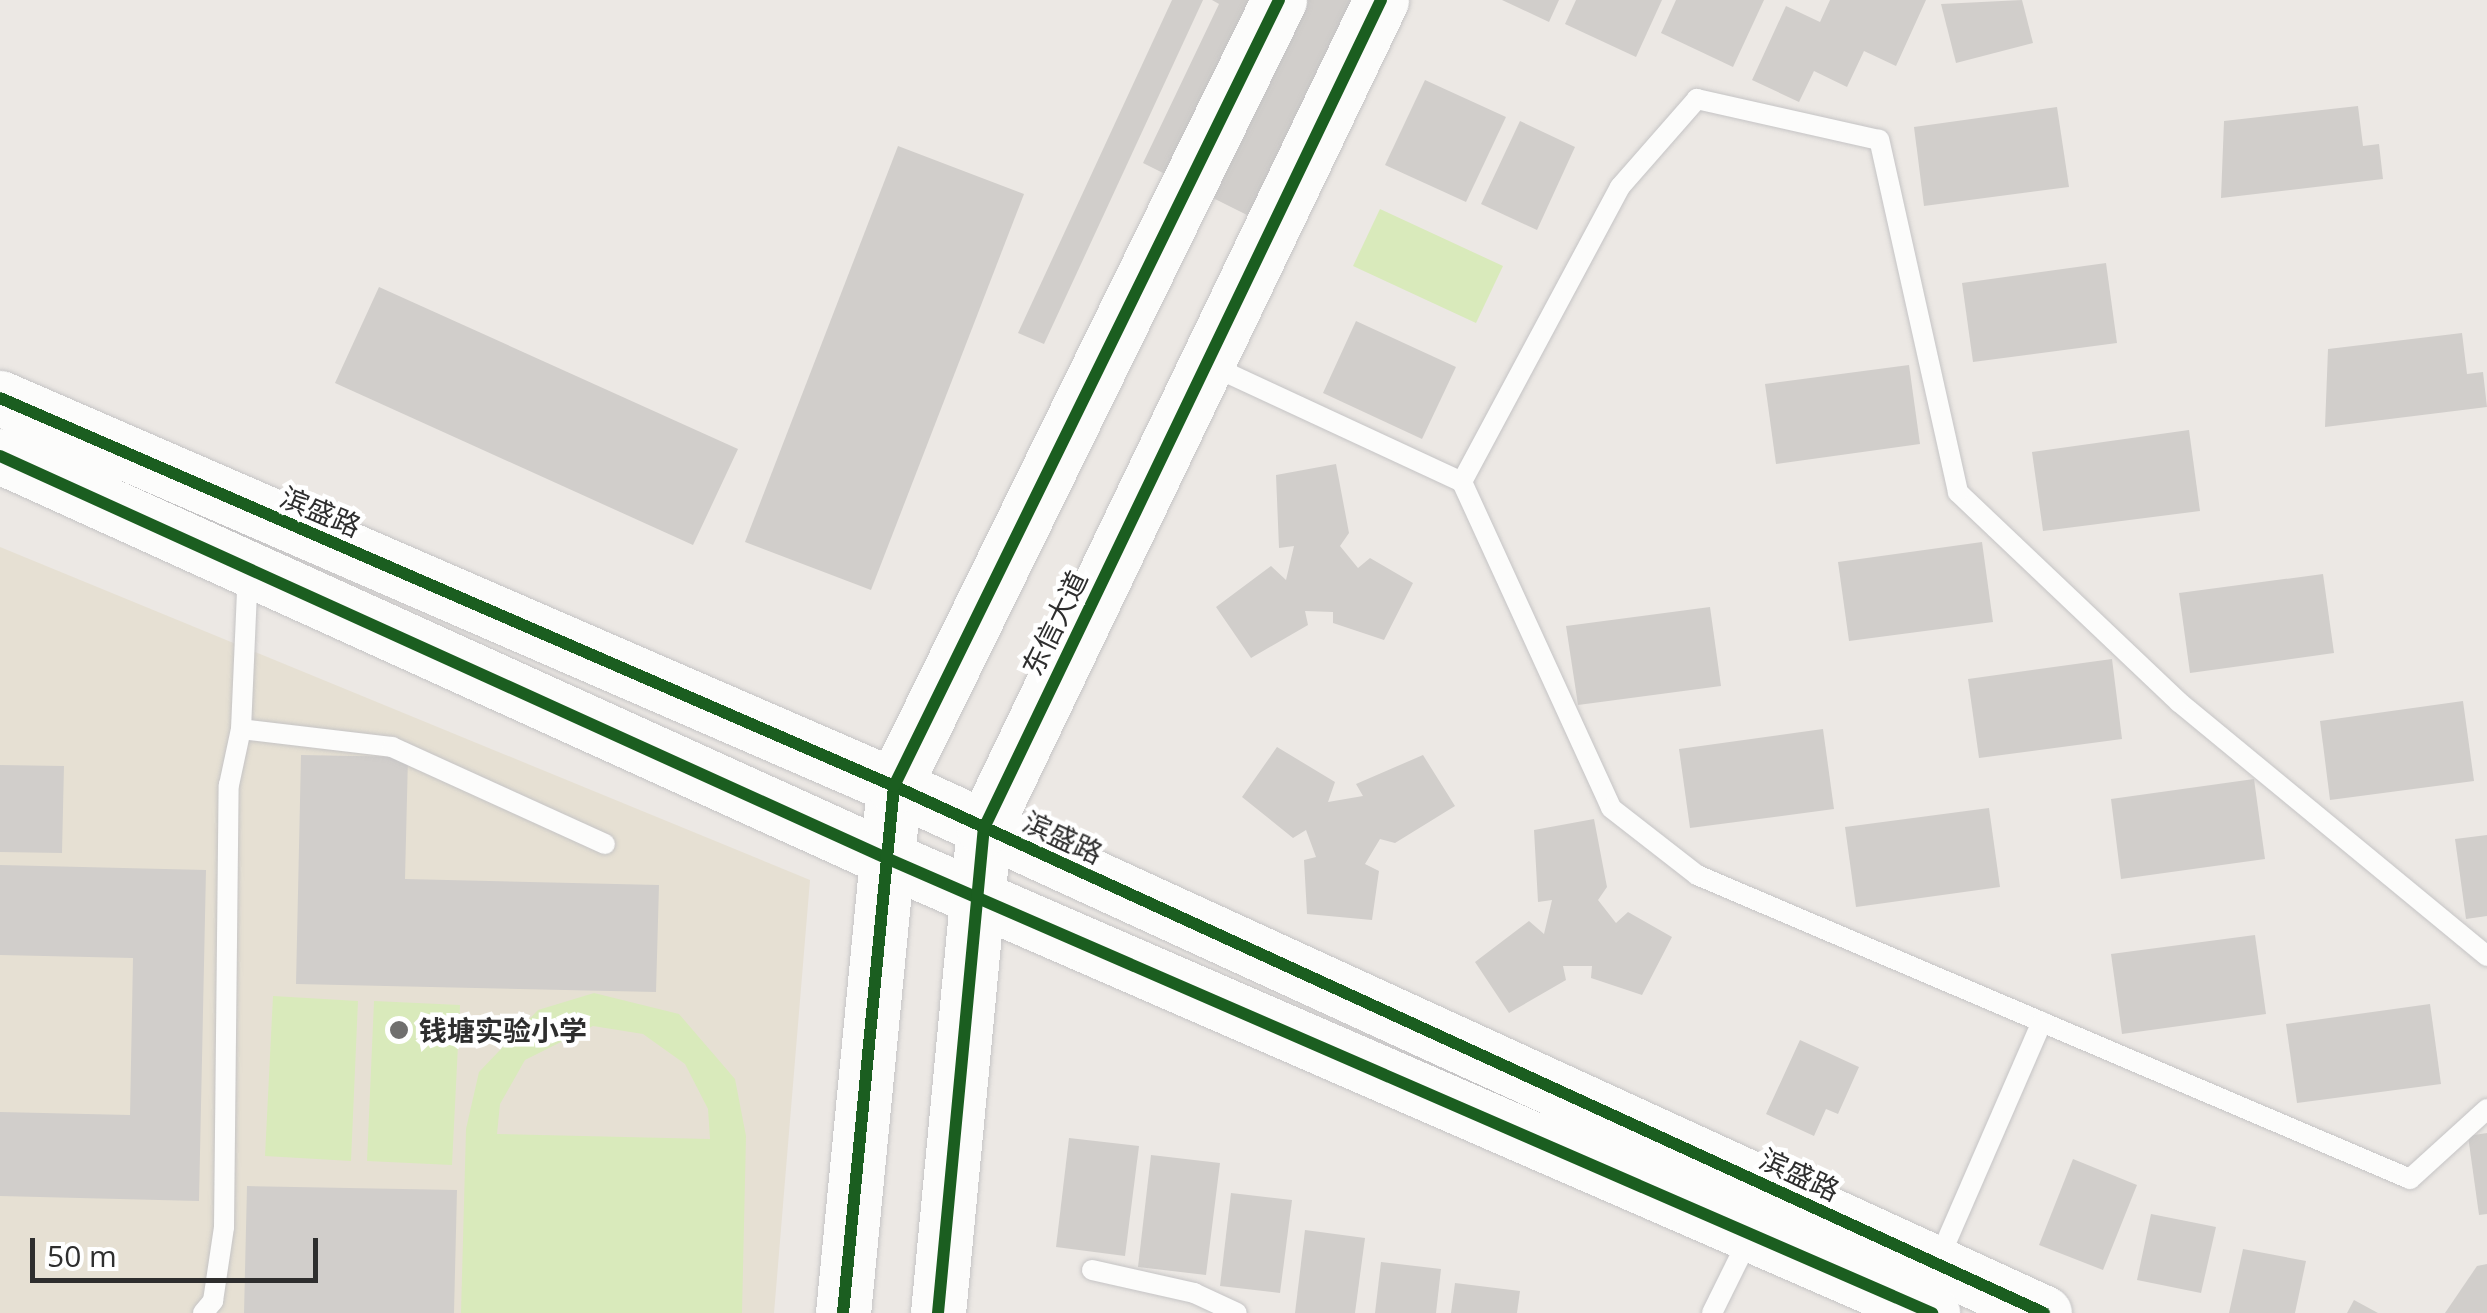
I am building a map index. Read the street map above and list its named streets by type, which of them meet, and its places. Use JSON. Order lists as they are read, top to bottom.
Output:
{
  "streets": {
    "main road": ["滨盛路", "东信大道"]
  },
  "crossings": [
    ["滨盛路", "东信大道"]
  ],
  "places": ["钱塘实验小学"],
  "scale_bar": "50 m"
}
